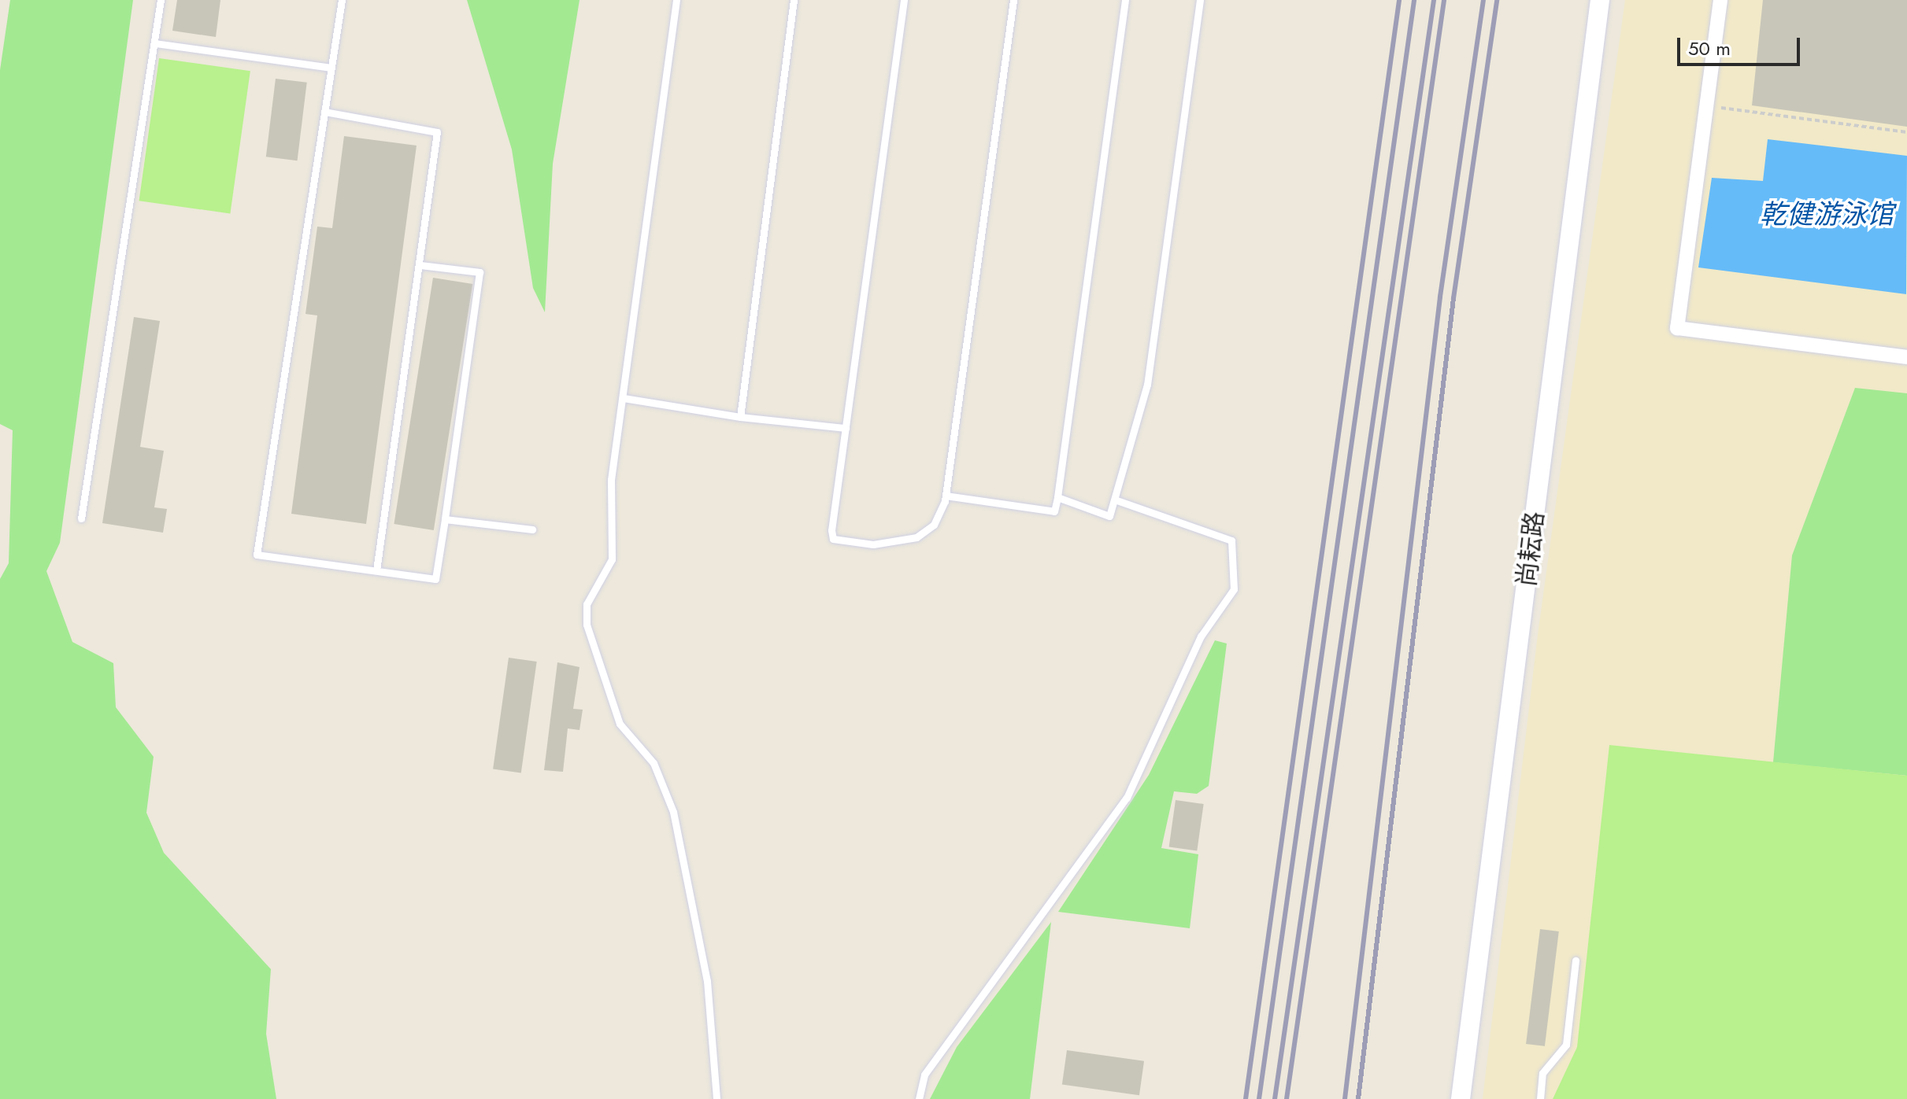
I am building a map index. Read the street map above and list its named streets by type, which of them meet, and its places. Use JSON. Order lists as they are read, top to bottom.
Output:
{
  "streets": {
    "street": ["尚耘路"]
  },
  "water": ["乾健游泳馆"],
  "scale_bar": "50 m"
}
